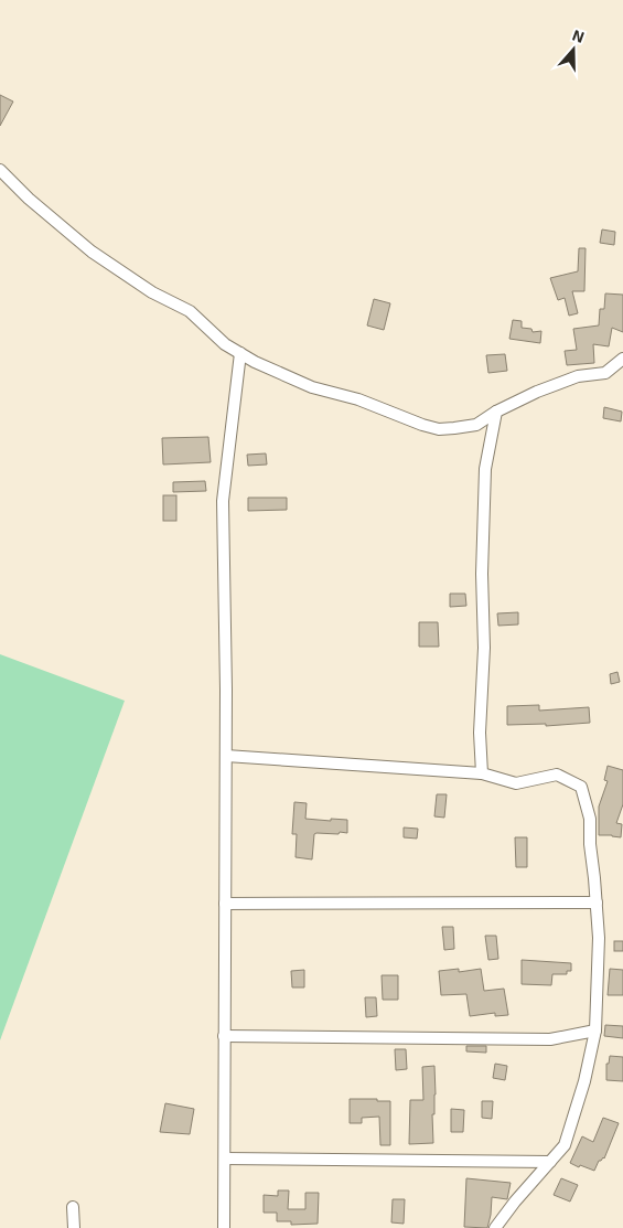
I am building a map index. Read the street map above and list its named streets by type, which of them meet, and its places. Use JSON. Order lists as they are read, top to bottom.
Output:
{
  "north": "top"
}
